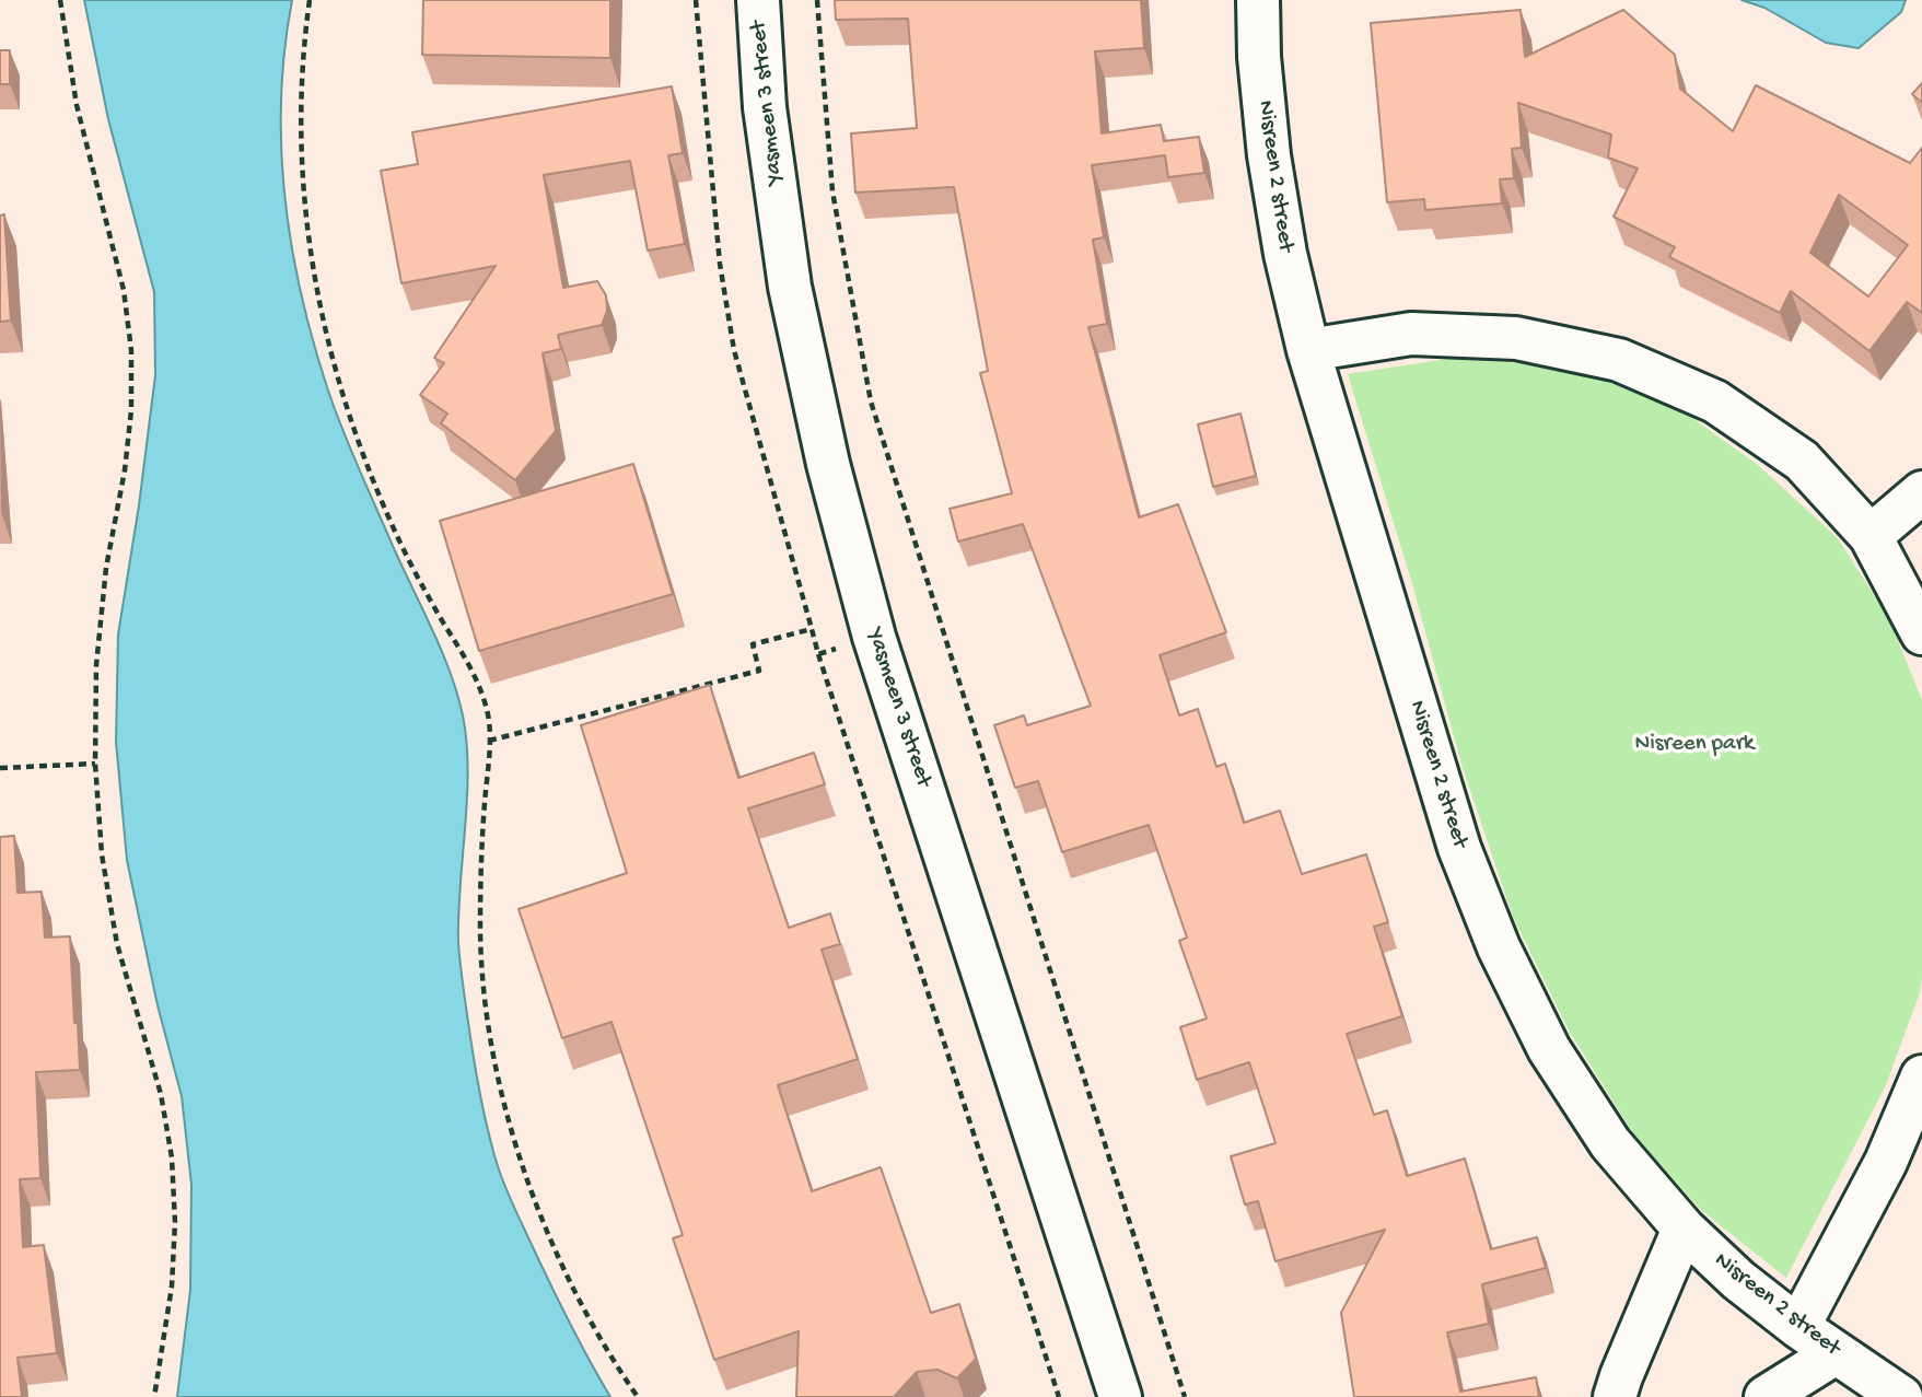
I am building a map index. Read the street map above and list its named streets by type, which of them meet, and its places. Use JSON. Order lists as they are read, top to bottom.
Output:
{
  "streets": {
    "street": ["Yasmeen 3 street", "Nisreen 2 street"]
  },
  "parks": ["Nisreen park"]
}
